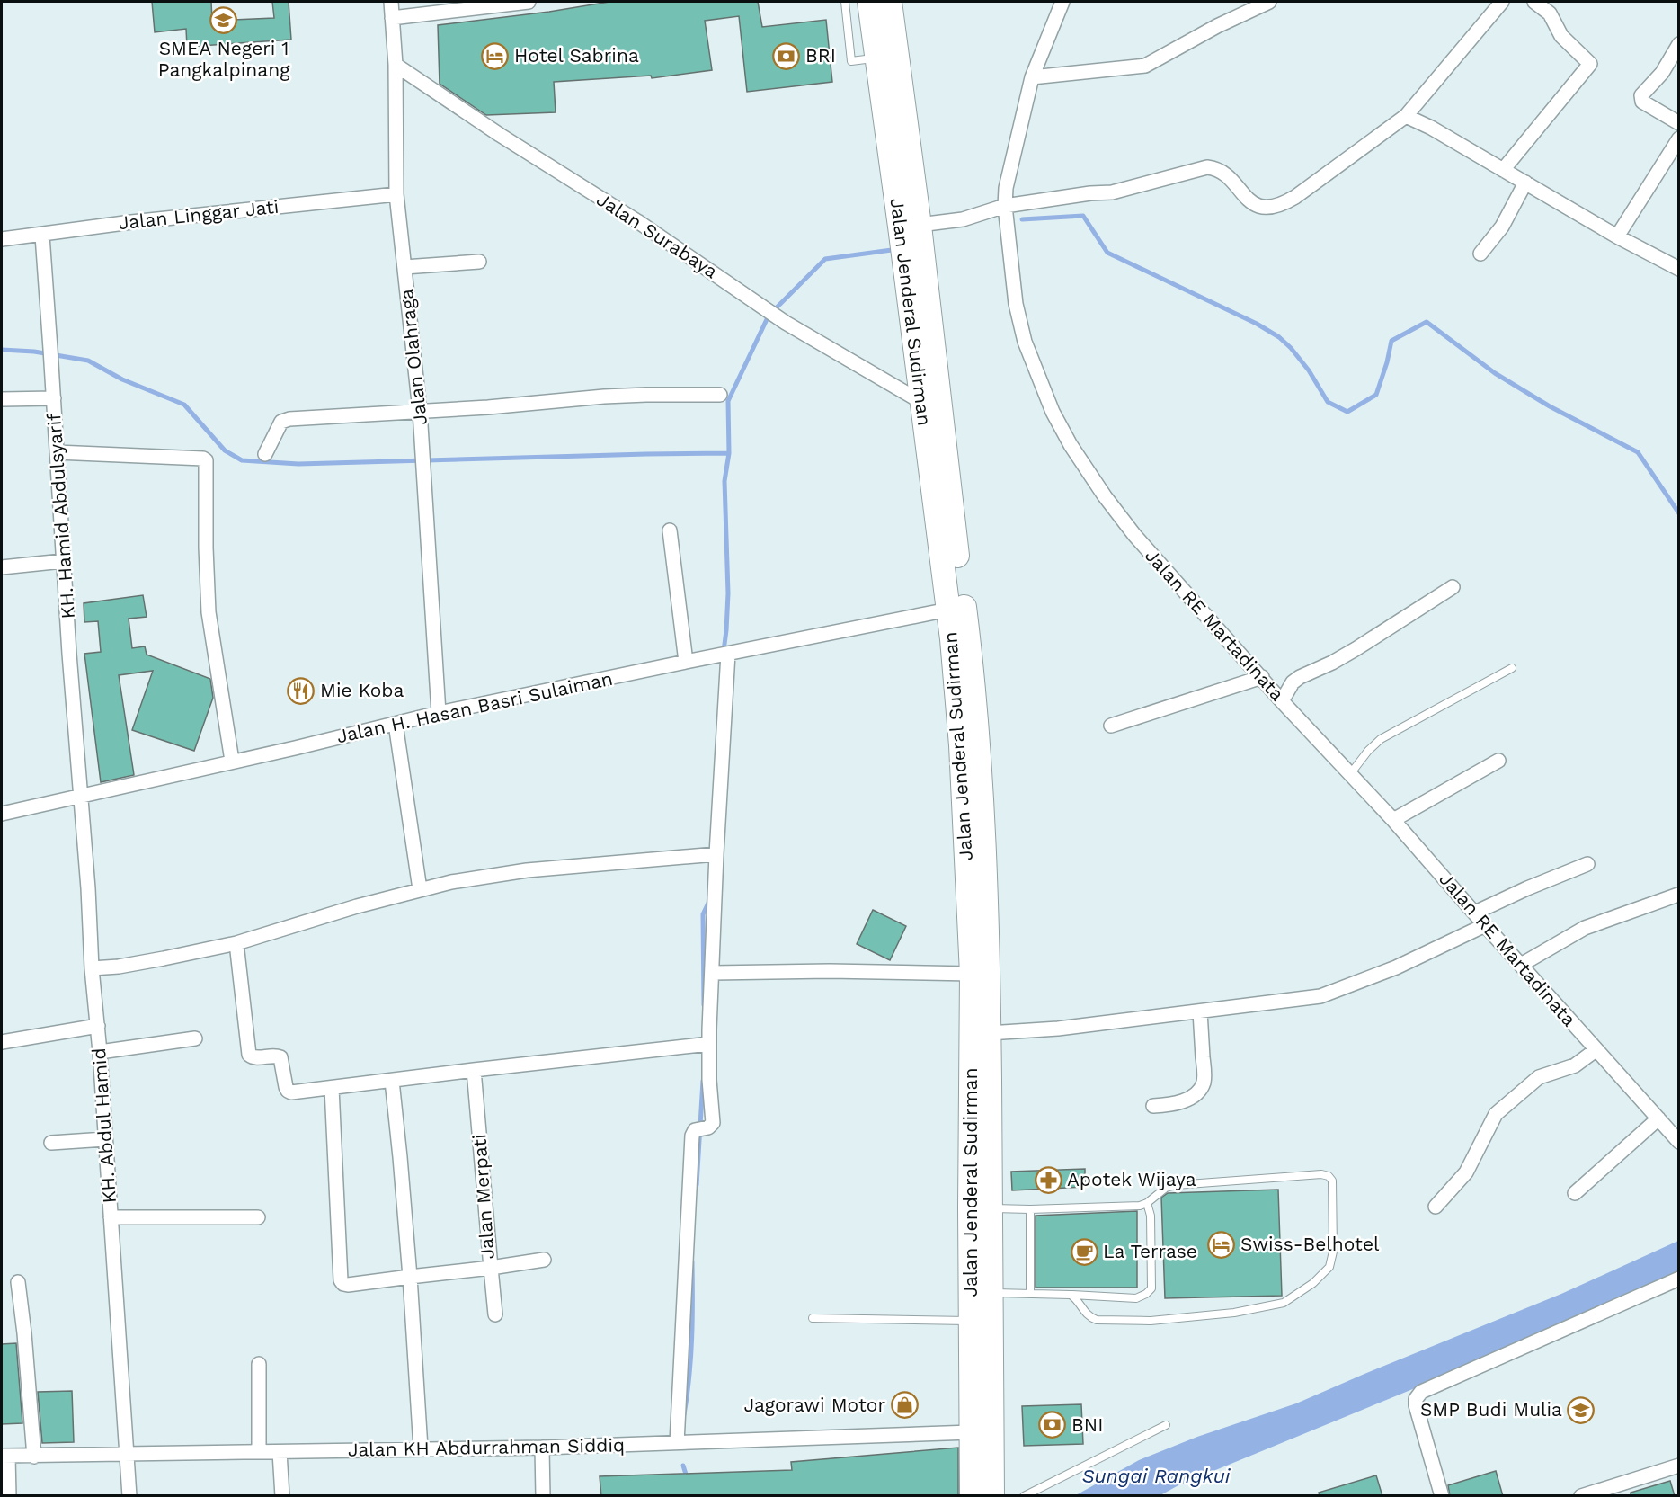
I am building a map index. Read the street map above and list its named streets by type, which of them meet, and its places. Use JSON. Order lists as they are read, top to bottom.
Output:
{
  "streets": {
    "highway": ["Jalan Jenderal Sudirman"],
    "street": [
      "Jalan Linggar Jati",
      "Jalan Surabaya",
      "Jalan Olahraga",
      "KH. Hamid Abdulsyarif",
      "Jalan RE Martadinata",
      "Jalan H. Hasan Basri Sulaiman",
      "KH. Abdul Hamid",
      "Jalan Merpati",
      "Jalan KH Abdurrahman Siddiq"
    ]
  },
  "crossings": [
    ["Jalan Linggar Jati", "Jalan Olahraga"],
    ["Jalan Linggar Jati", "KH. Hamid Abdulsyarif"],
    ["Jalan Surabaya", "Jalan Jenderal Sudirman"],
    ["Jalan Surabaya", "Jalan Olahraga"],
    ["Jalan Jenderal Sudirman", "Jalan H. Hasan Basri Sulaiman"],
    ["Jalan Jenderal Sudirman", "Jalan KH Abdurrahman Siddiq"],
    ["Jalan Olahraga", "Jalan H. Hasan Basri Sulaiman"],
    ["KH. Hamid Abdulsyarif", "Jalan H. Hasan Basri Sulaiman"],
    ["KH. Hamid Abdulsyarif", "KH. Abdul Hamid"],
    ["Jalan H. Hasan Basri Sulaiman", "KH. Abdul Hamid"],
    ["KH. Abdul Hamid", "Jalan KH Abdurrahman Siddiq"]
  ],
  "water": ["Sungai Rangkui"],
  "places": {
    "school or university": ["SMEA Negeri 1 Pangkalpinang", "SMP Budi Mulia"],
    "hotel": ["Hotel Sabrina", "Swiss-Belhotel"],
    "bank": ["BRI", "BNI"],
    "restaurant": ["Mie Koba"],
    "pharmacy": ["Apotek Wijaya"],
    "cafe": ["La Terrase"],
    "shop": ["Jagorawi Motor"]
  }
}
